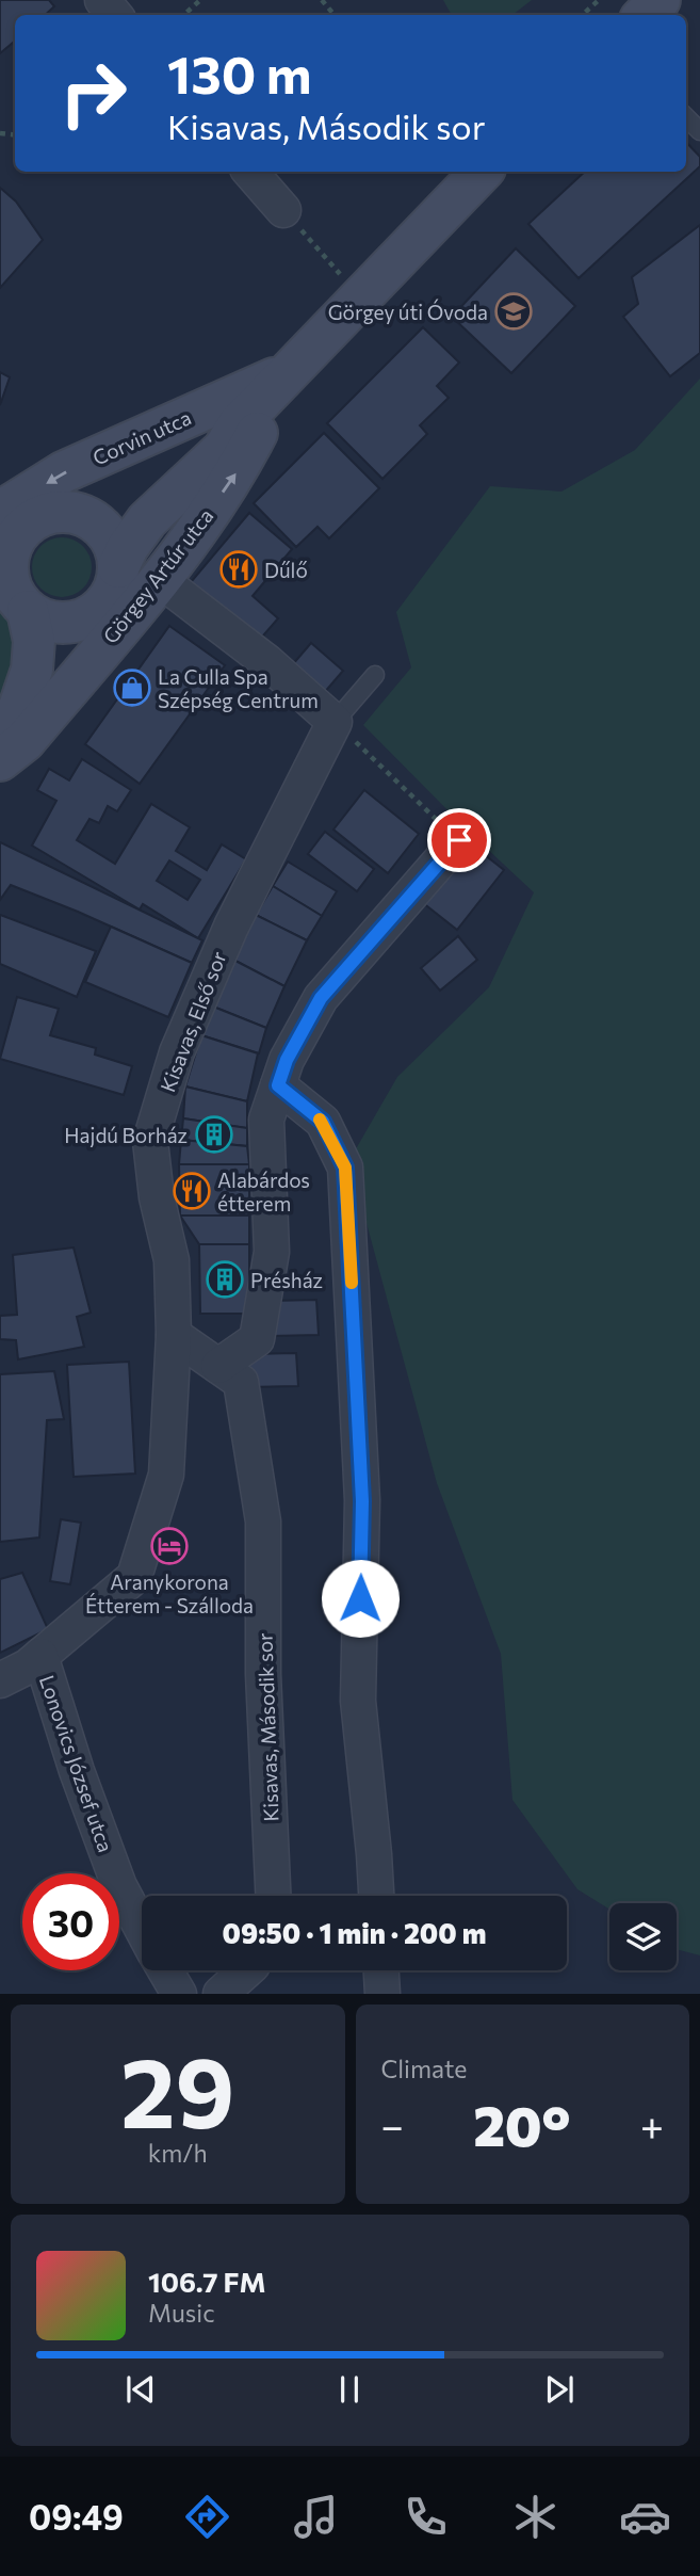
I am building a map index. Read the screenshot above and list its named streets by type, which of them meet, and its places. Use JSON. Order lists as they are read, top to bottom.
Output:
{
  "streets": {
    "street": [
      "Corvin utca",
      "Görgey Artúr utca",
      "Kisavas, Első sor",
      "Kisavas, Második sor",
      "Lonovics József utca"
    ]
  },
  "crossings": [
    ["Corvin utca", "Görgey Artúr utca"],
    ["Kisavas, Első sor", "Kisavas, Második sor"],
    ["Kisavas, Első sor", "Lonovics József utca"]
  ],
  "one_way": ["Corvin utca"],
  "places": {
    "school or university": ["Görgey úti Óvoda"],
    "restaurant": ["Dűlő", "Alabárdos étterem"],
    "shop": ["La Culla Spa Szépség Centrum"],
    "building": ["Hajdú Borház", "Présház"],
    "hotel": ["Aranykorona Étterem - Szálloda"]
  },
  "page": {
    "turn": ["130 m", "Kisavas, Második sor"],
    "limit": "30",
    "trip": "09:50 · 1 min · 200 m",
    "tile": [
      ["29", "km/h"],
      "Climate"
    ],
    "heat": ["−", "20°", "+"],
    "song": ["106.7 FM", "Music"],
    "tabs": "09:49"
  }
}
